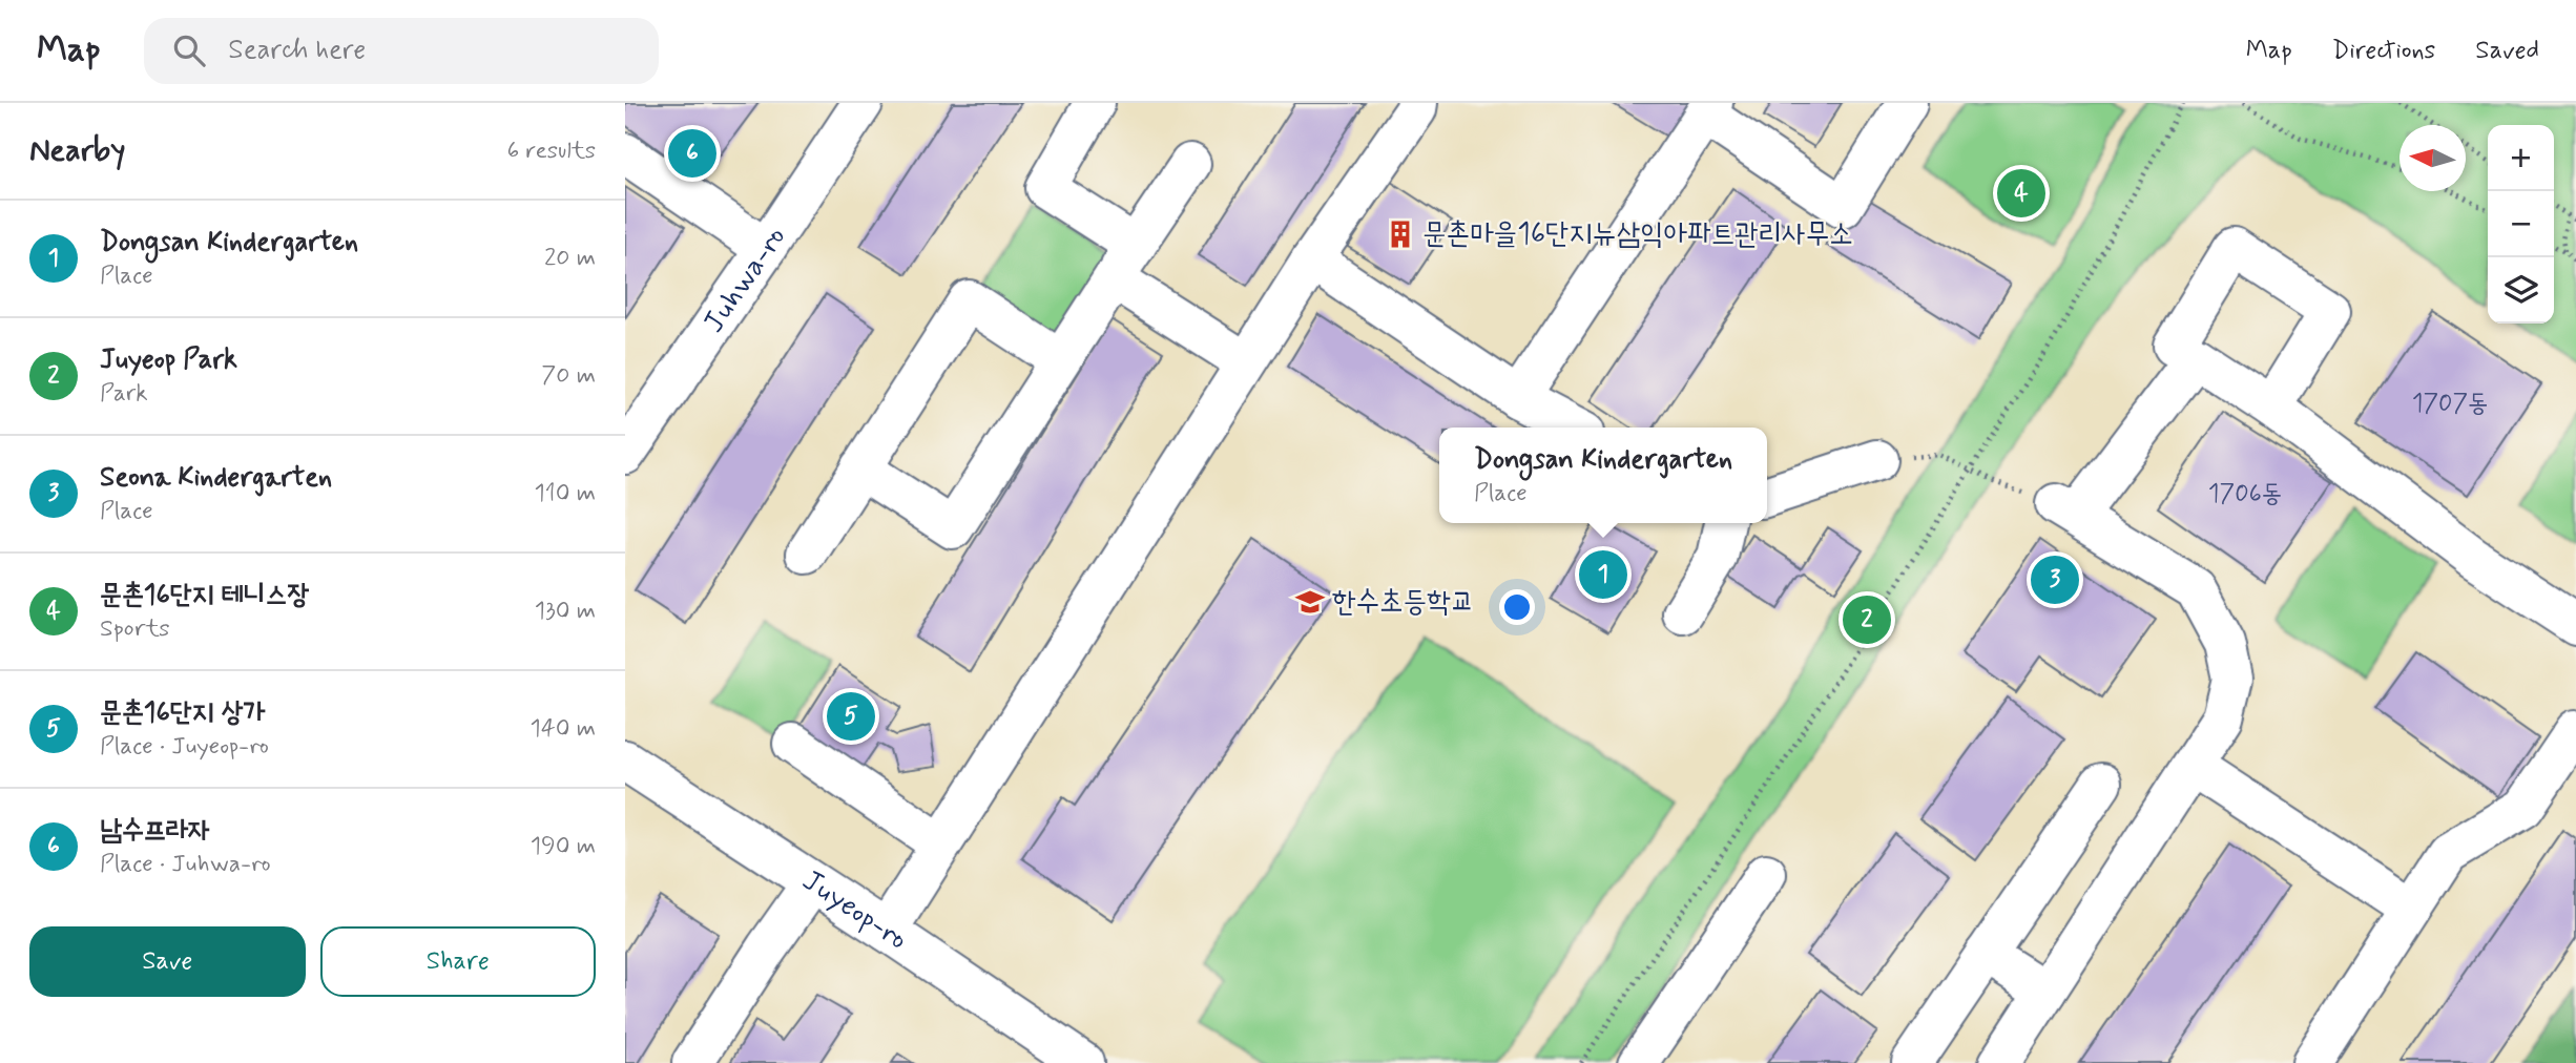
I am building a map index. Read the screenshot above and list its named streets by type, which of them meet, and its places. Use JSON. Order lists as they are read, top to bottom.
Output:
{
  "streets": {
    "street": ["Juhwa-ro", "Juyeop-ro"]
  },
  "places": {
    "building": ["문촌마을16단지뉴삼익아파트관리사무소"],
    "school or university": ["한수초등학교"]
  },
  "house_numbers": ["1707동", "1706동"],
  "north": "left",
  "page": {
    "header": "Map",
    "search": "Search here",
    "nav": ["Map", "Directions", "Saved"],
    "heading": ["Nearby", "6 results"],
    "map_buttons": ["+", "−"],
    "pins": [
      "6",
      "4",
      "1",
      "3",
      "2",
      "5"
    ],
    "list": [
      {
        "mark": "1",
        "name": "Dongsan Kindergarten",
        "note": "Place",
        "value": "20 m"
      },
      {
        "mark": "2",
        "name": "Juyeop Park",
        "note": "Park",
        "value": "70 m"
      },
      {
        "mark": "3",
        "name": "Seona Kindergarten",
        "note": "Place",
        "value": "110 m"
      },
      {
        "mark": "4",
        "name": "문촌16단지 테니스장",
        "note": "Sports",
        "value": "130 m"
      },
      {
        "mark": "5",
        "name": "문촌16단지 상가",
        "note": "Place · Juyeop-ro",
        "value": "140 m"
      },
      {
        "mark": "6",
        "name": "남수프라자",
        "note": "Place · Juhwa-ro",
        "value": "190 m"
      }
    ],
    "popup": ["Dongsan Kindergarten", "Place"],
    "buttons": ["Save", "Share"]
  }
}
